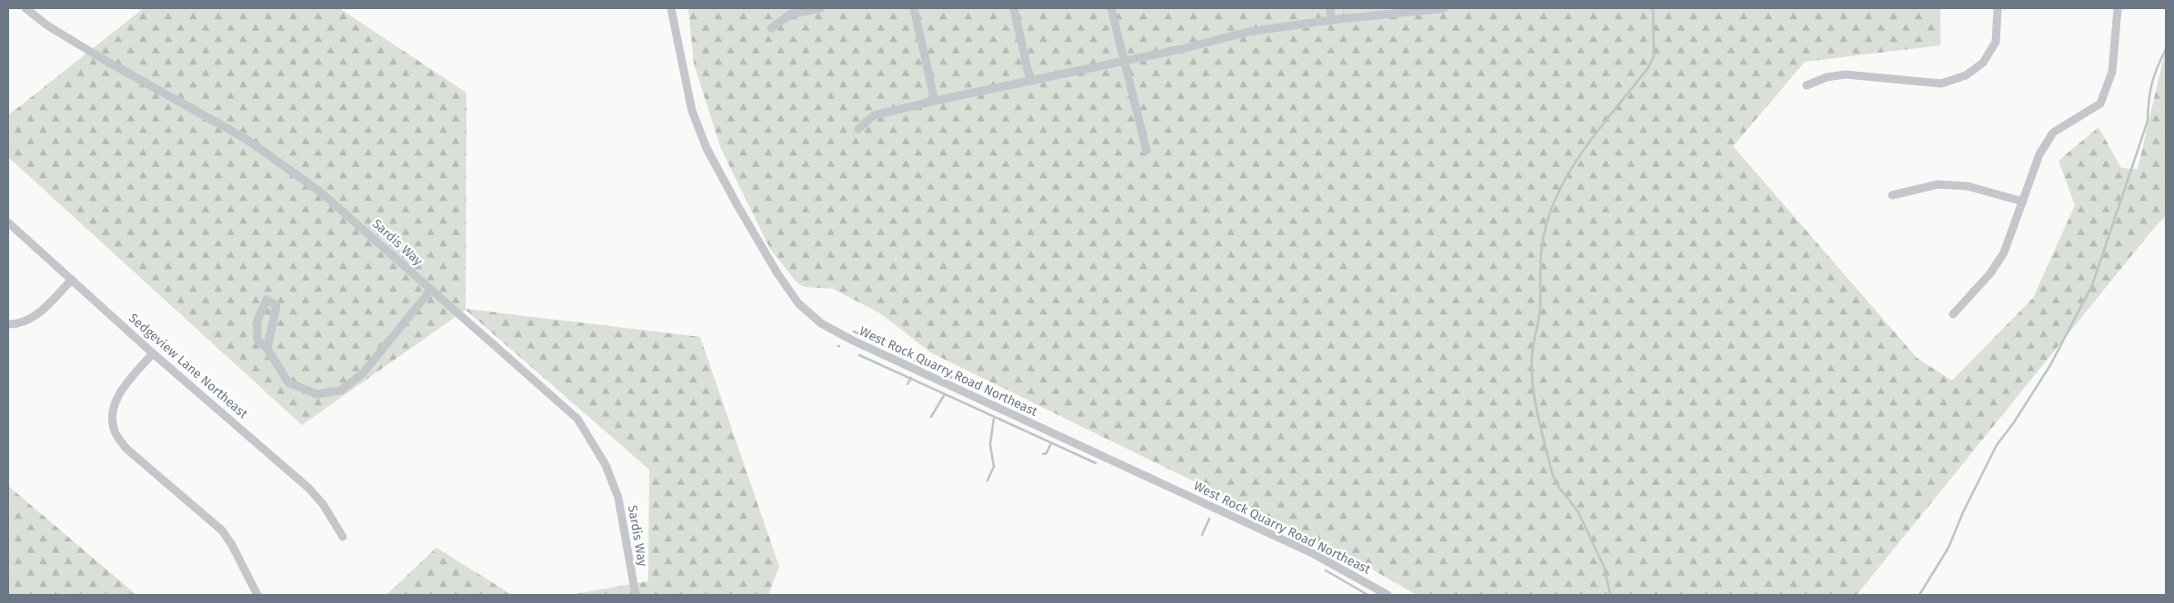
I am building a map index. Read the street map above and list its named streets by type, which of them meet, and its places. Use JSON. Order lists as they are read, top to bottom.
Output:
{
  "streets": {
    "street": ["Sardis Way", "Sedgeview Lane Northeast", "West Rock Quarry Road Northeast"]
  }
}
